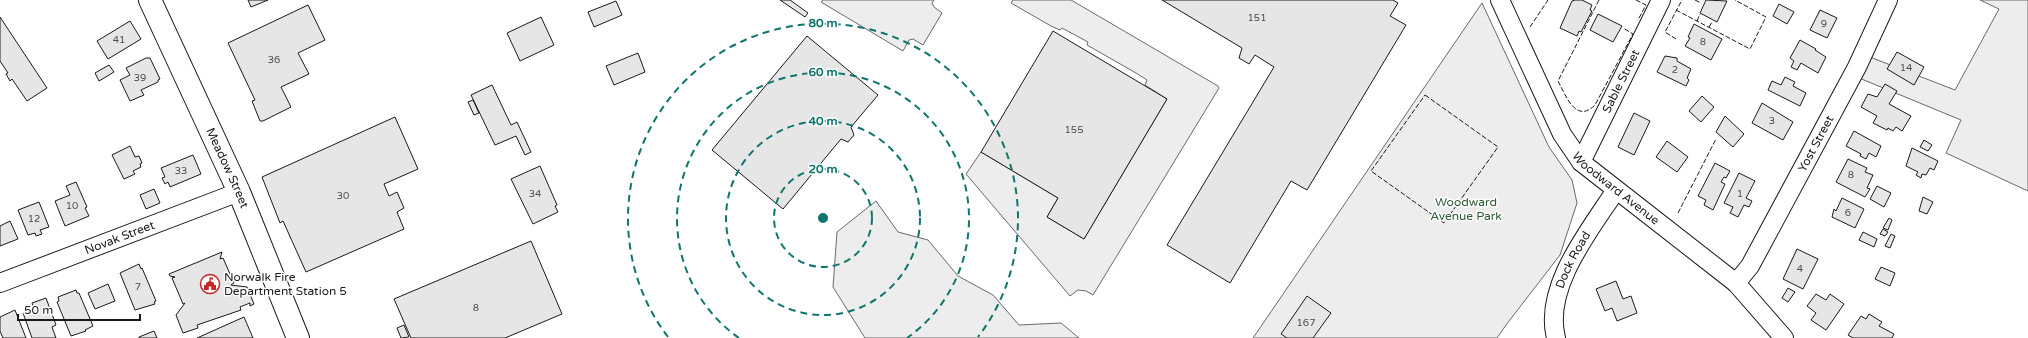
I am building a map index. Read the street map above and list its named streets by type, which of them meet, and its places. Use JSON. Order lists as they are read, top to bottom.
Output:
{
  "streets": {
    "main road": ["Meadow Street"],
    "street": [
      "Sable Street",
      "Yost Street",
      "Woodward Avenue",
      "Novak Street",
      "Dock Road"
    ]
  },
  "crossings": [
    ["Sable Street", "Woodward Avenue"],
    ["Yost Street", "Woodward Avenue"],
    ["Meadow Street", "Novak Street"],
    ["Woodward Avenue", "Dock Road"]
  ],
  "parks": ["Woodward Avenue Park"],
  "places": {
    "public building": ["Norwalk Fire Department Station 5"]
  },
  "house_numbers": [
    "151",
    "9",
    "41",
    "8",
    "36",
    "14",
    "2",
    "39",
    "3",
    "155",
    "33",
    "8",
    "34",
    "1",
    "30",
    "10",
    "6",
    "12",
    "4",
    "7",
    "8",
    "167"
  ],
  "scale_bar": "50 m",
  "rings": [
    "80 m",
    "60 m",
    "40 m",
    "20 m"
  ]
}
